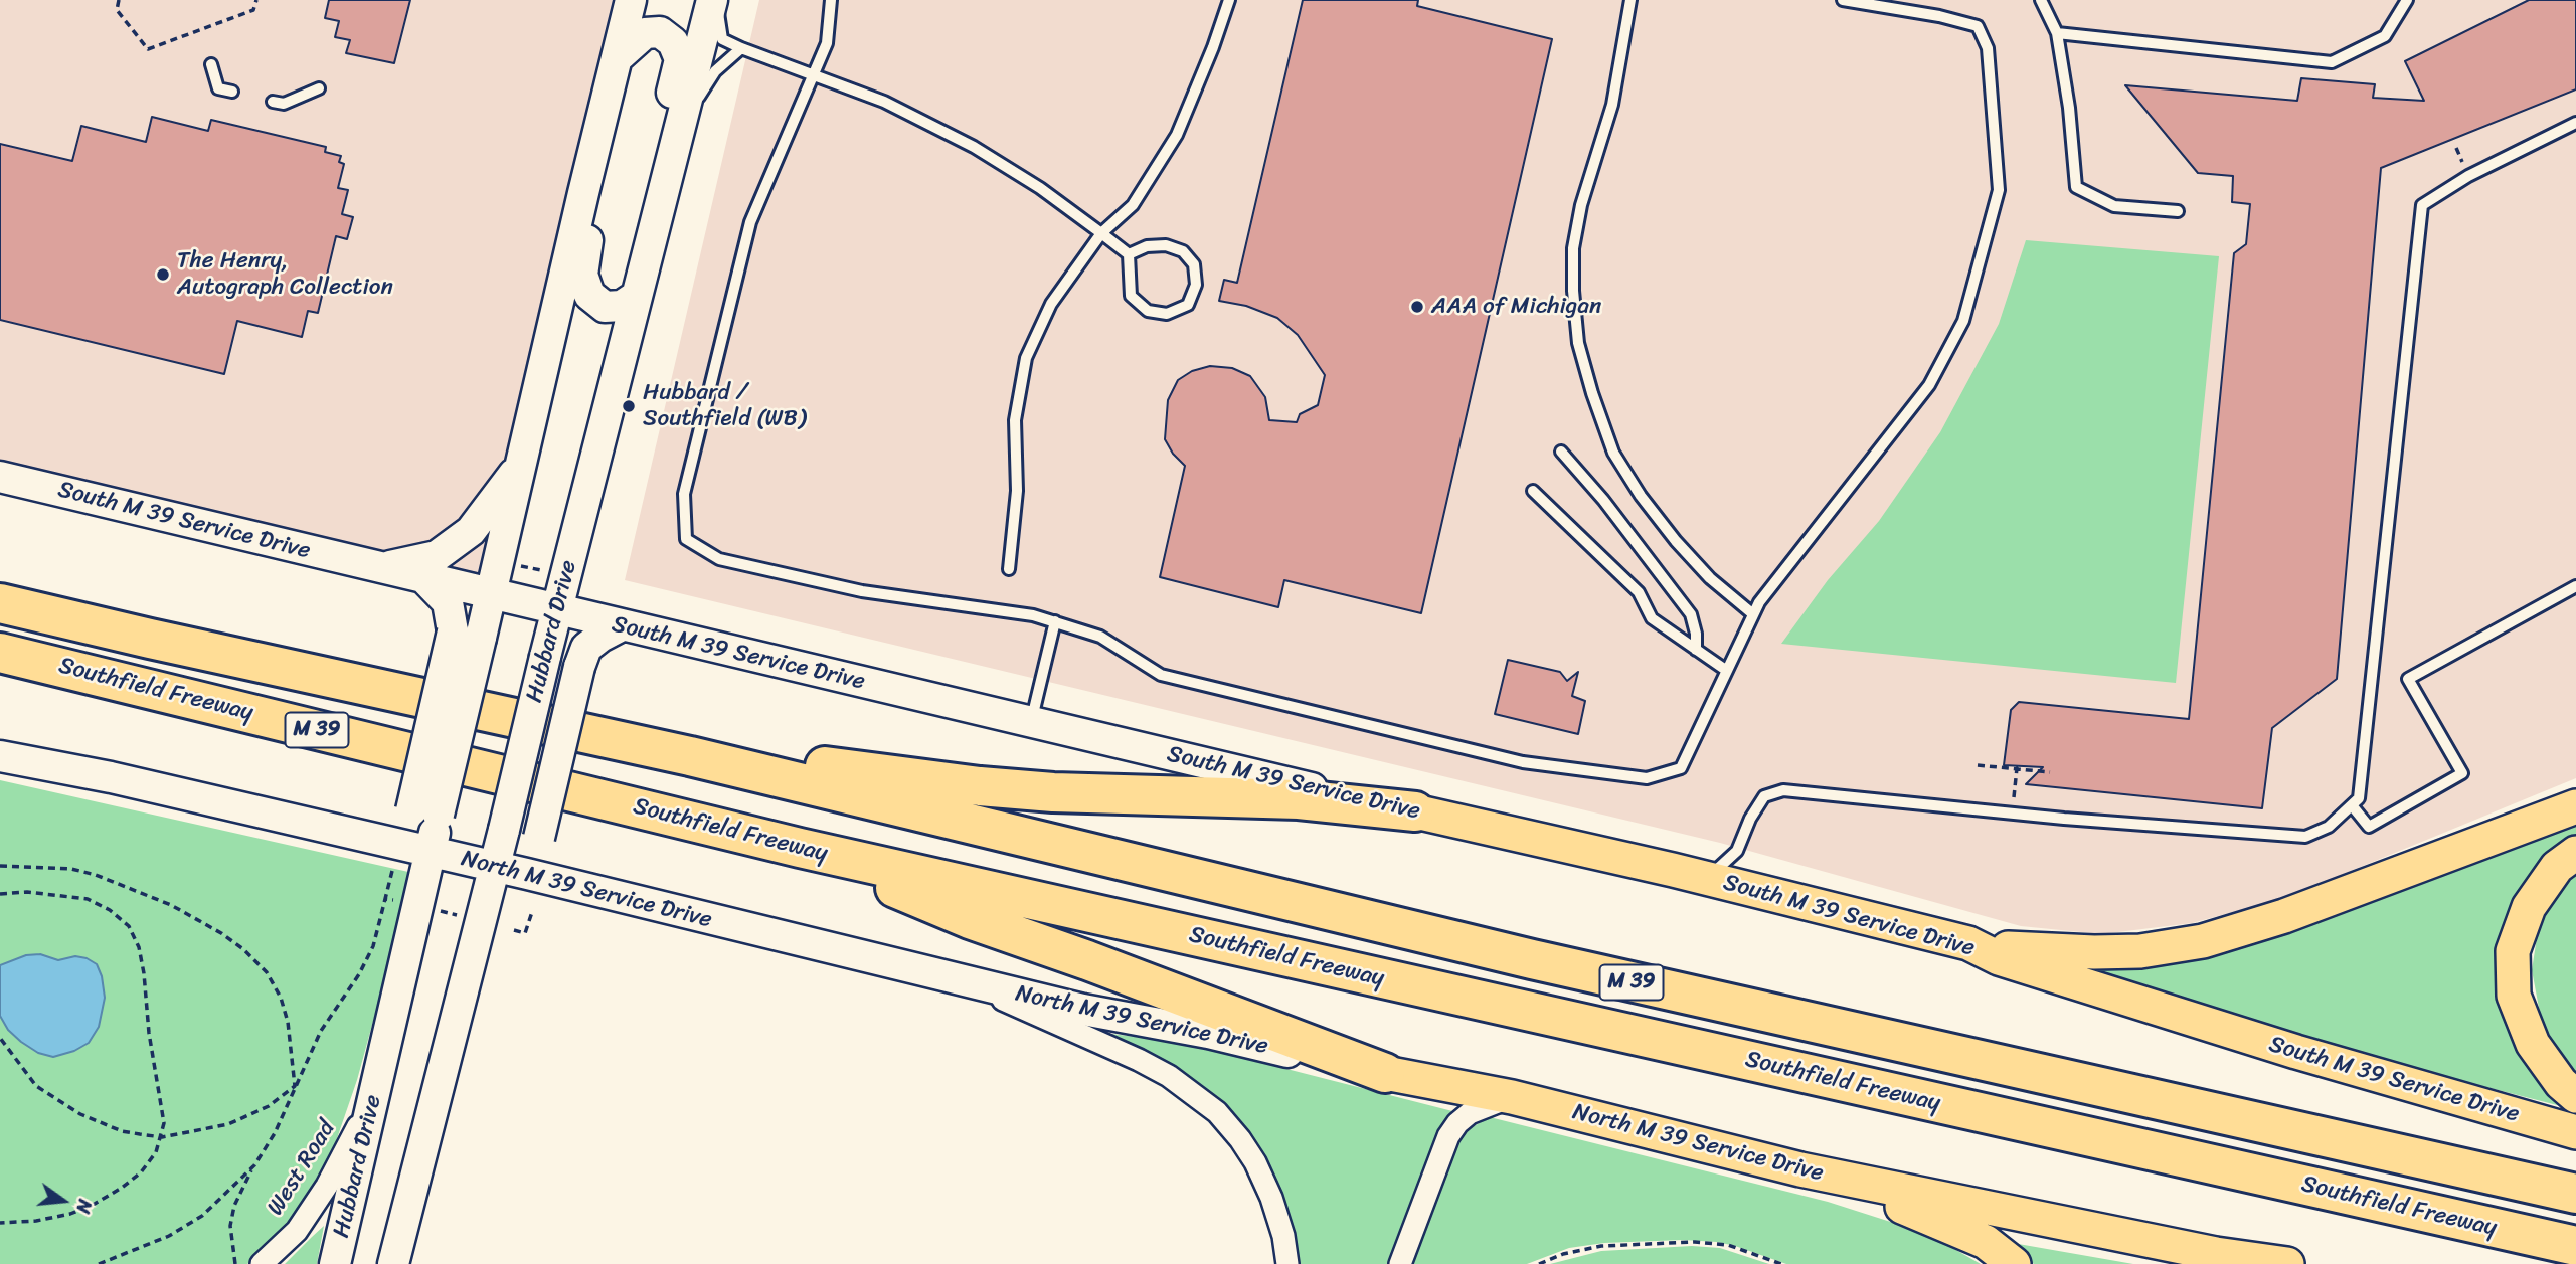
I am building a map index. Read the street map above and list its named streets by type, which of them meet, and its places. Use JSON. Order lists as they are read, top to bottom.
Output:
{
  "streets": {
    "highway": ["Southfield Freeway", "M 39"],
    "main road": ["South M 39 Service Drive", "Hubbard Drive", "North M 39 Service Drive"],
    "street": ["West Road"]
  },
  "crossings": [
    ["South M 39 Service Drive", "Hubbard Drive"],
    ["Hubbard Drive", "North M 39 Service Drive"],
    ["Hubbard Drive", "West Road"]
  ],
  "places": ["The Henry, Autograph Collection", "AAA of Michigan", "Hubbard / Southfield (WB)"],
  "north": "right"
}
